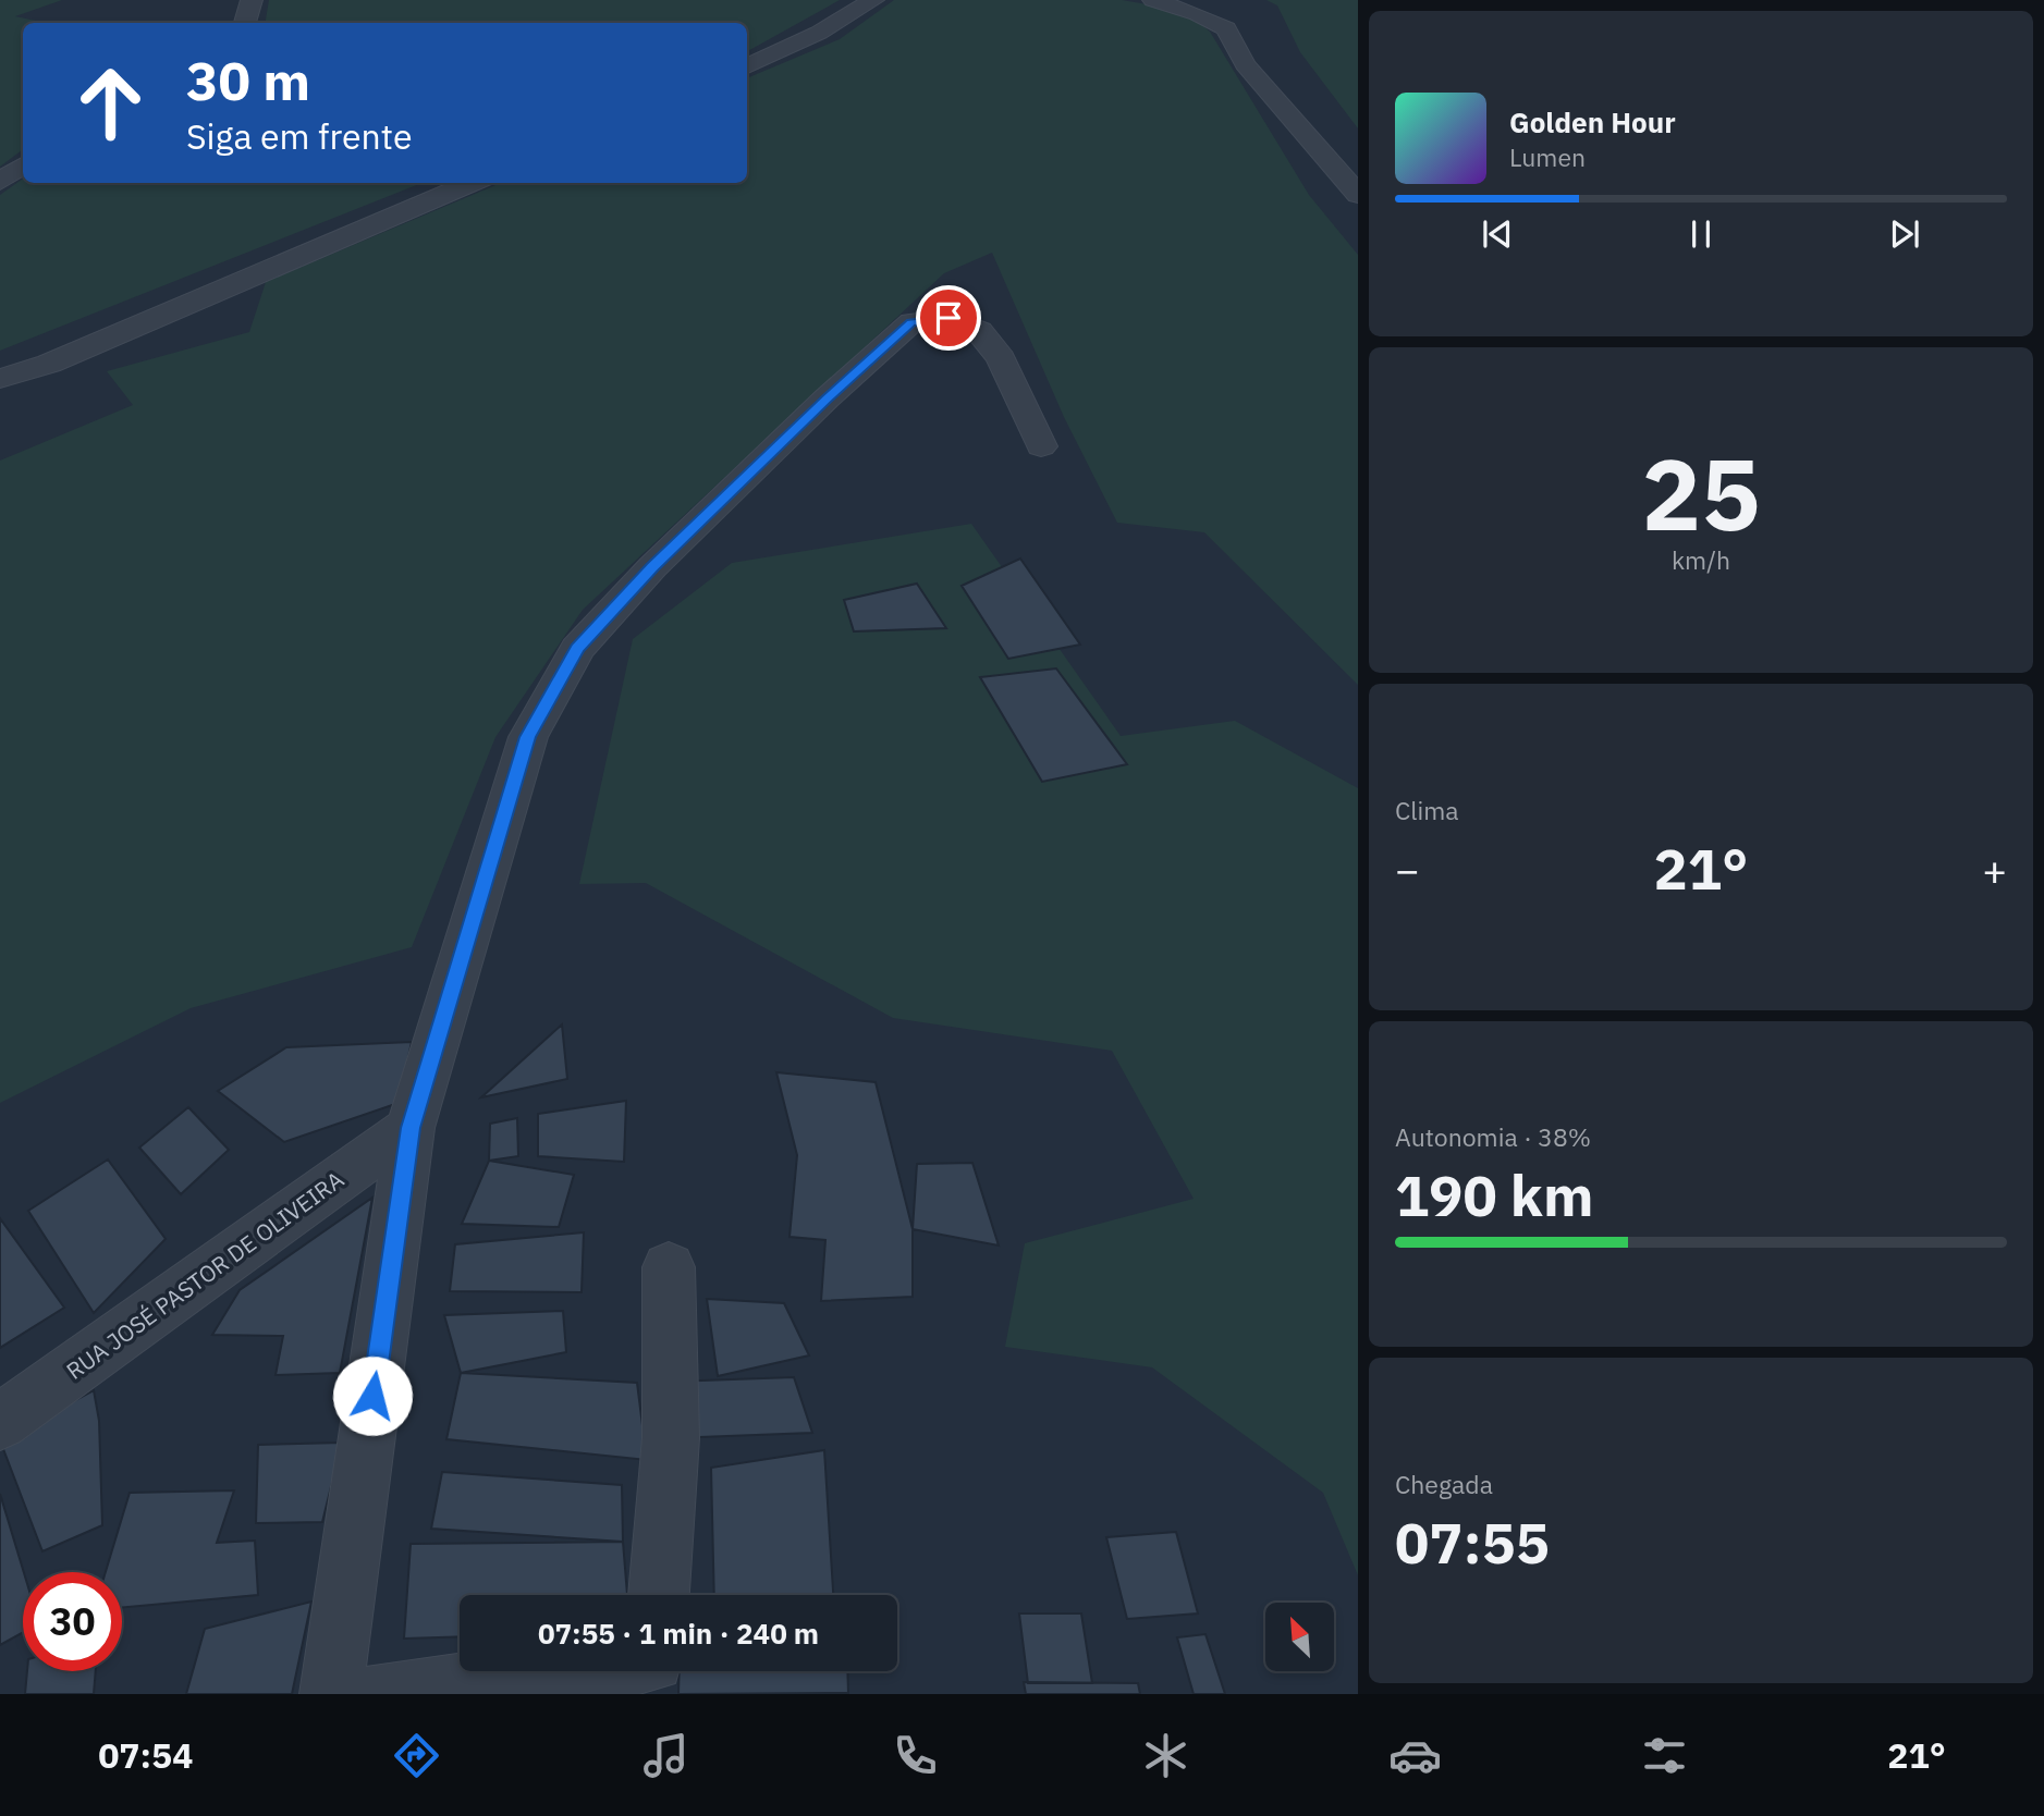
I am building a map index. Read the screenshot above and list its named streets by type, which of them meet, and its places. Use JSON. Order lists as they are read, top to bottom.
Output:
{
  "streets": {
    "street": ["RUA JOSÉ PASTOR DE OLIVEIRA"]
  },
  "north": "top left",
  "page": {
    "turn": ["30 m", "Siga em frente"],
    "song": ["Golden Hour", "Lumen"],
    "tile": [
      ["25", "km/h"],
      "Clima",
      ["Autonomia · 38%", "190 km"],
      ["Chegada", "07:55"]
    ],
    "heat": ["−", "21°", "+"],
    "limit": "30",
    "trip": "07:55 · 1 min · 240 m",
    "tabs": ["07:54", "21°"]
  }
}
